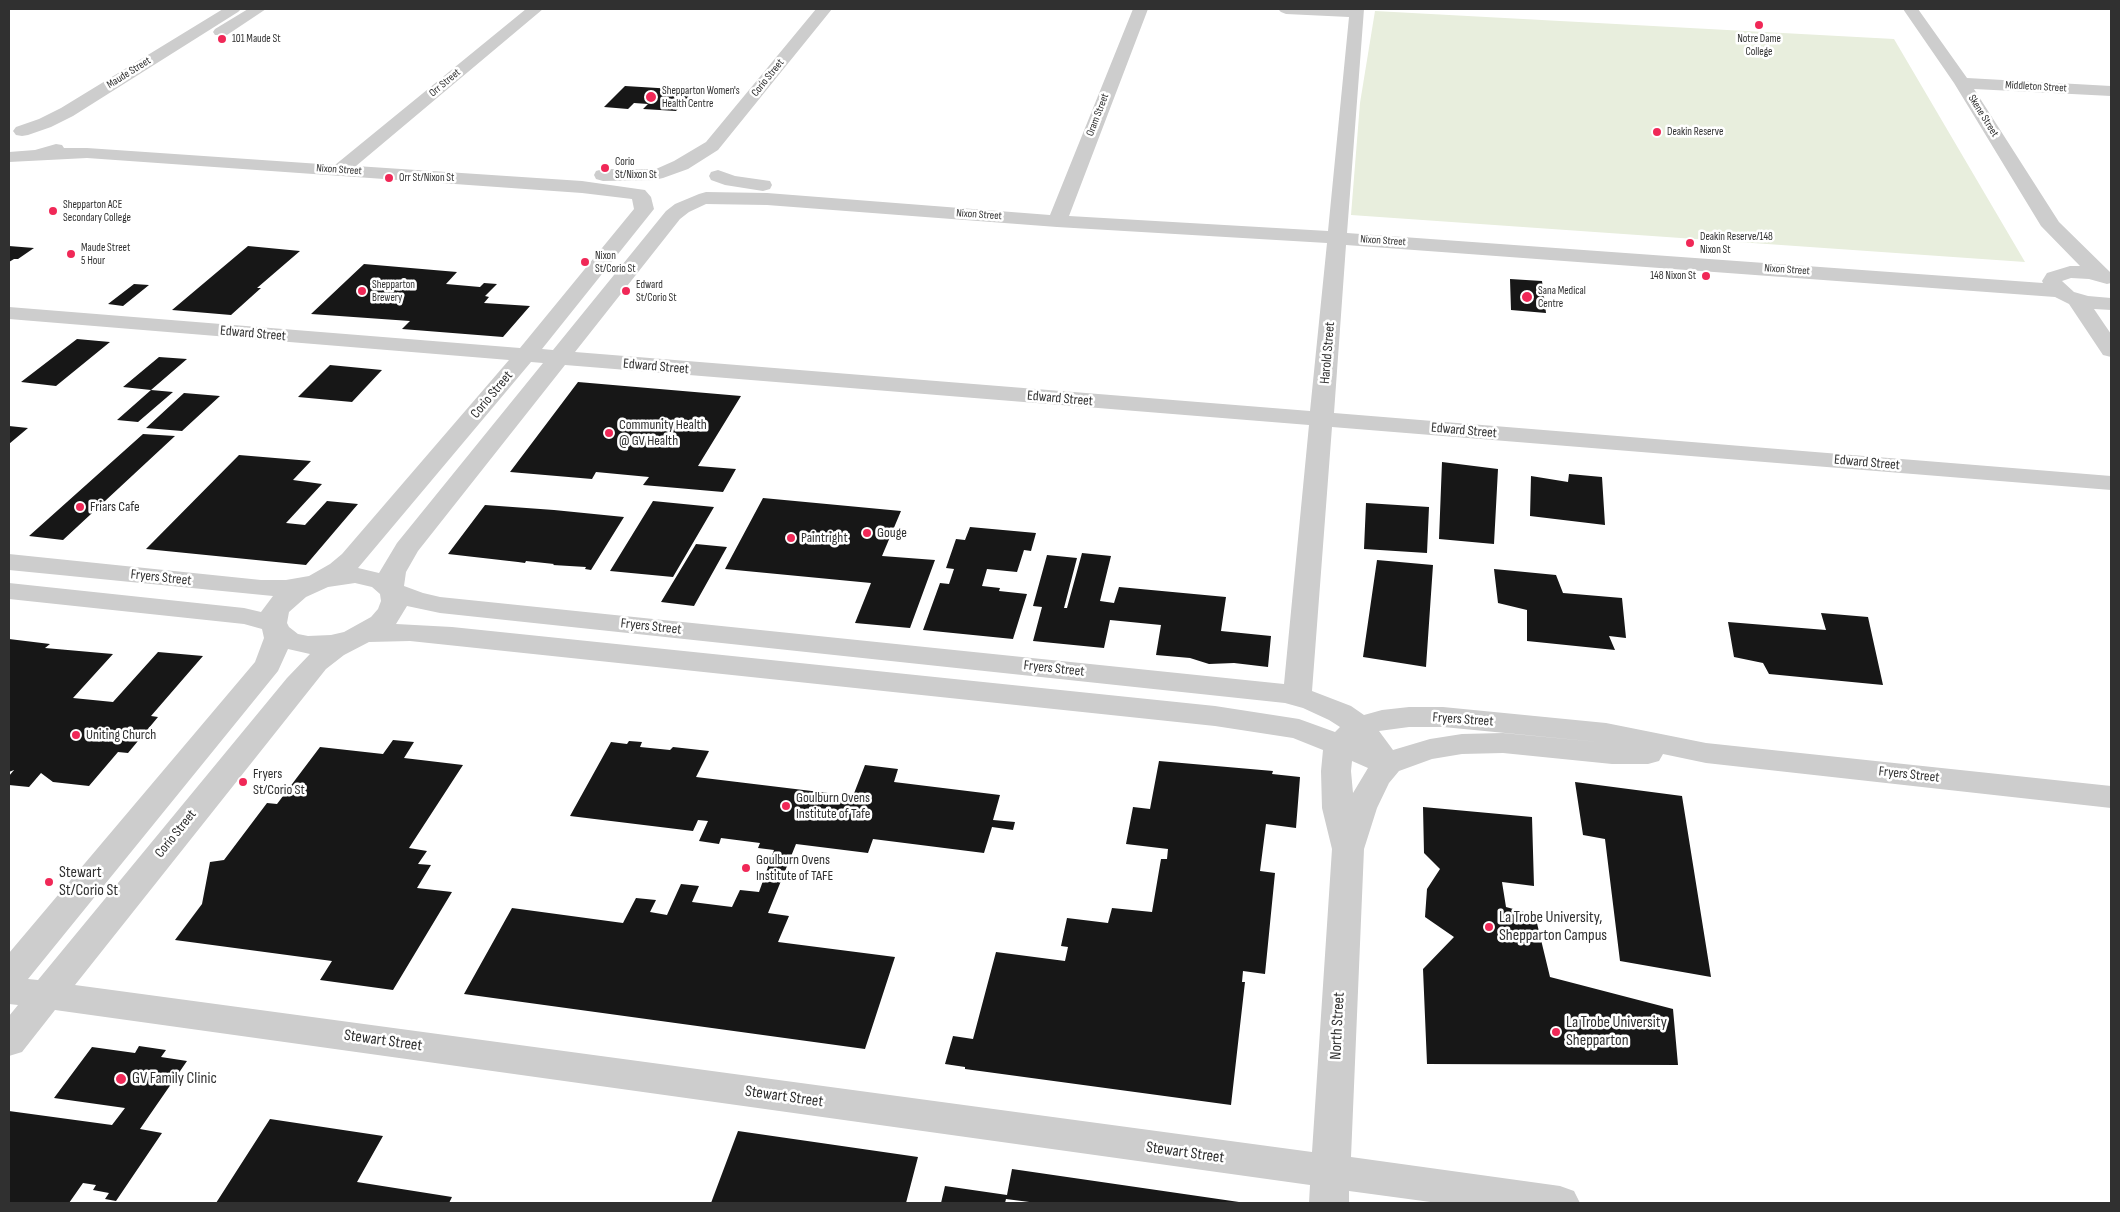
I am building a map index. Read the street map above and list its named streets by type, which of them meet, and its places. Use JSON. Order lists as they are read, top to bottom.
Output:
{
  "streets": {
    "street": [
      "Maude Street",
      "Corio Street",
      "Orr Street",
      "Middleton Street",
      "Oram Street",
      "Skene Street",
      "Nixon Street",
      "Edward Street",
      "Harold Street",
      "Fryers Street",
      "North Street",
      "Stewart Street"
    ]
  },
  "crossings": [
    ["Maude Street", "Nixon Street"],
    ["Corio Street", "Nixon Street"],
    ["Corio Street", "Edward Street"],
    ["Corio Street", "Fryers Street"],
    ["Corio Street", "Stewart Street"],
    ["Orr Street", "Nixon Street"],
    ["Middleton Street", "Skene Street"],
    ["Oram Street", "Nixon Street"],
    ["Skene Street", "Nixon Street"],
    ["Nixon Street", "Harold Street"],
    ["Edward Street", "Harold Street"],
    ["Harold Street", "Fryers Street"],
    ["Fryers Street", "North Street"],
    ["North Street", "Stewart Street"]
  ],
  "places": [
    "Notre Dame College",
    "101 Maude St",
    "Shepparton Women's Health Centre",
    "Deakin Reserve",
    "Corio St/Nixon St",
    "Orr St/Nixon St",
    "Shepparton ACE Secondary College",
    "Deakin Reserve/148 Nixon St",
    "Maude Street 5 Hour",
    "Nixon St/Corio St",
    "148 Nixon St",
    "Shepparton Brewery",
    "Edward St/Corio St",
    "Sana Medical Centre",
    "Community Health @ GV Health",
    "Friars Cafe",
    "Gouge",
    "Paintright",
    "Uniting Church",
    "Fryers St/Corio St",
    "Goulburn Ovens Institute of Tafe",
    "Goulburn Ovens Institute of TAFE",
    "Stewart St/Corio St",
    "La Trobe University, Shepparton Campus",
    "La Trobe University Shepparton",
    "GV Family Clinic"
  ]
}
